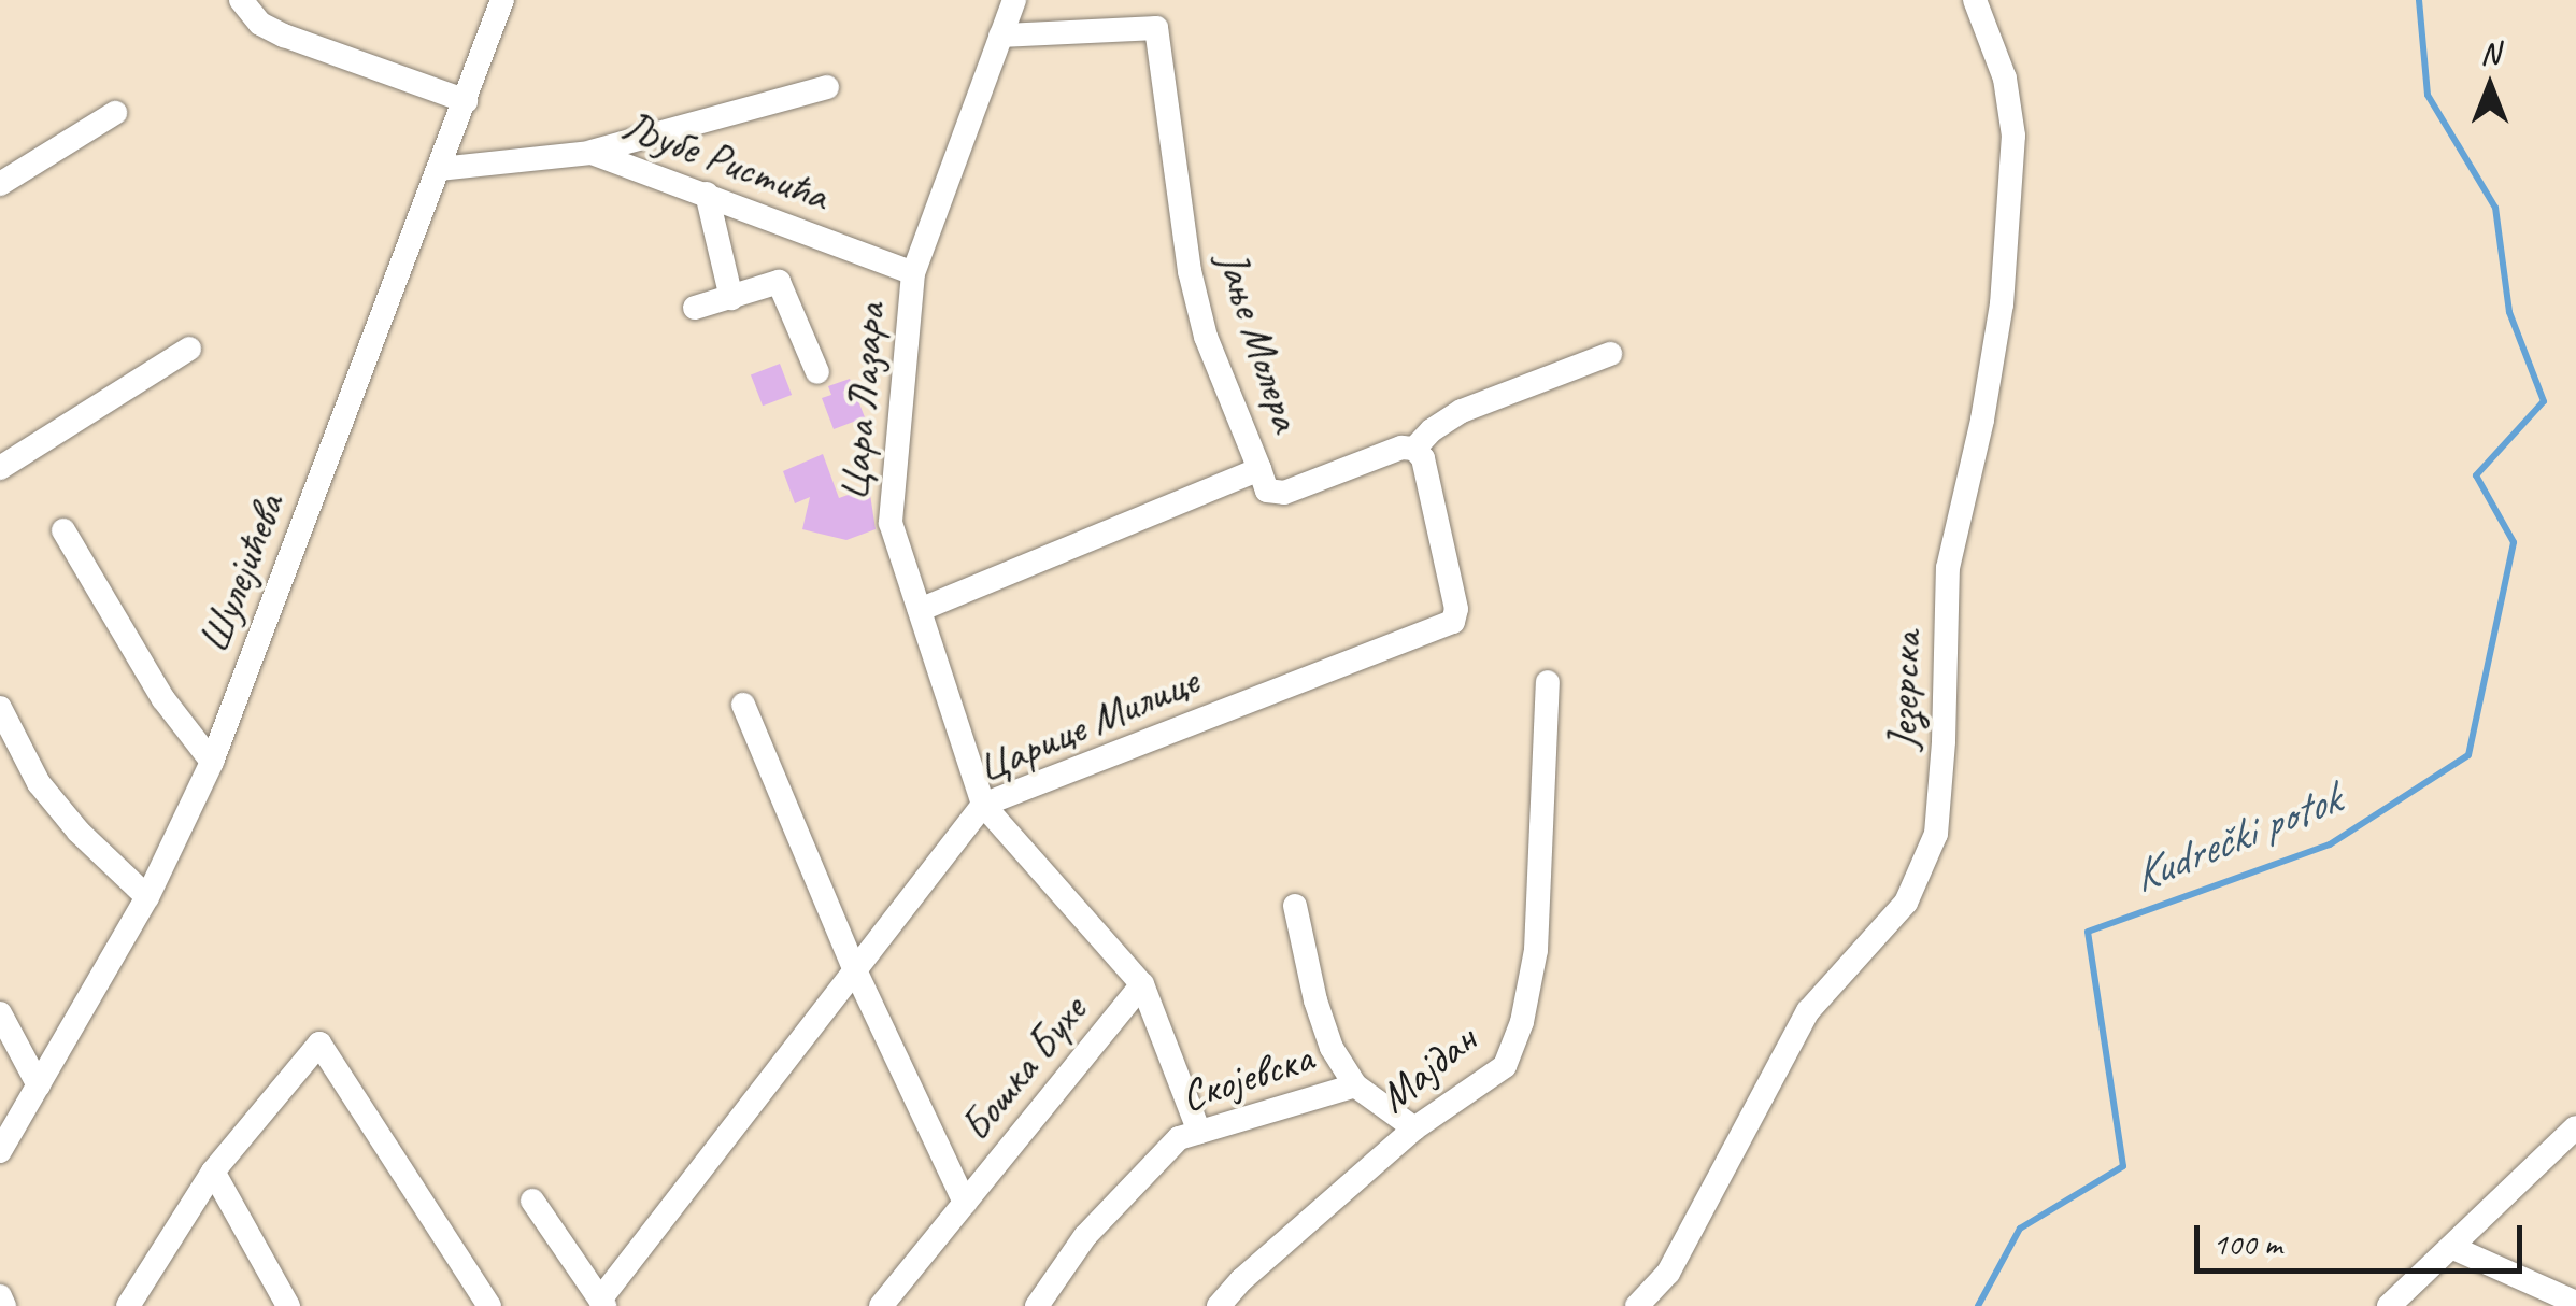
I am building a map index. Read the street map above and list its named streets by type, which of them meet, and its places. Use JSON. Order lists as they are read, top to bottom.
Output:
{
  "streets": {
    "street": [
      "Љубе Ристића",
      "Јање Молера",
      "Цара Лазара",
      "Шулејићева",
      "Језерска",
      "Царице Милице",
      "Бошка Бухе",
      "Мајдан",
      "Скојевска"
    ]
  },
  "crossings": [
    ["Љубе Ристића", "Цара Лазара"],
    ["Љубе Ристића", "Шулејићева"],
    ["Јање Молера", "Цара Лазара"],
    ["Цара Лазара", "Царице Милице"],
    ["Цара Лазара", "Бошка Бухе"],
    ["Цара Лазара", "Скојевска"],
    ["Царице Милице", "Бошка Бухе"],
    ["Мајдан", "Скојевска"]
  ],
  "water": ["Kudrečki potok"],
  "scale_bar": "100 m",
  "north": "top"
}
